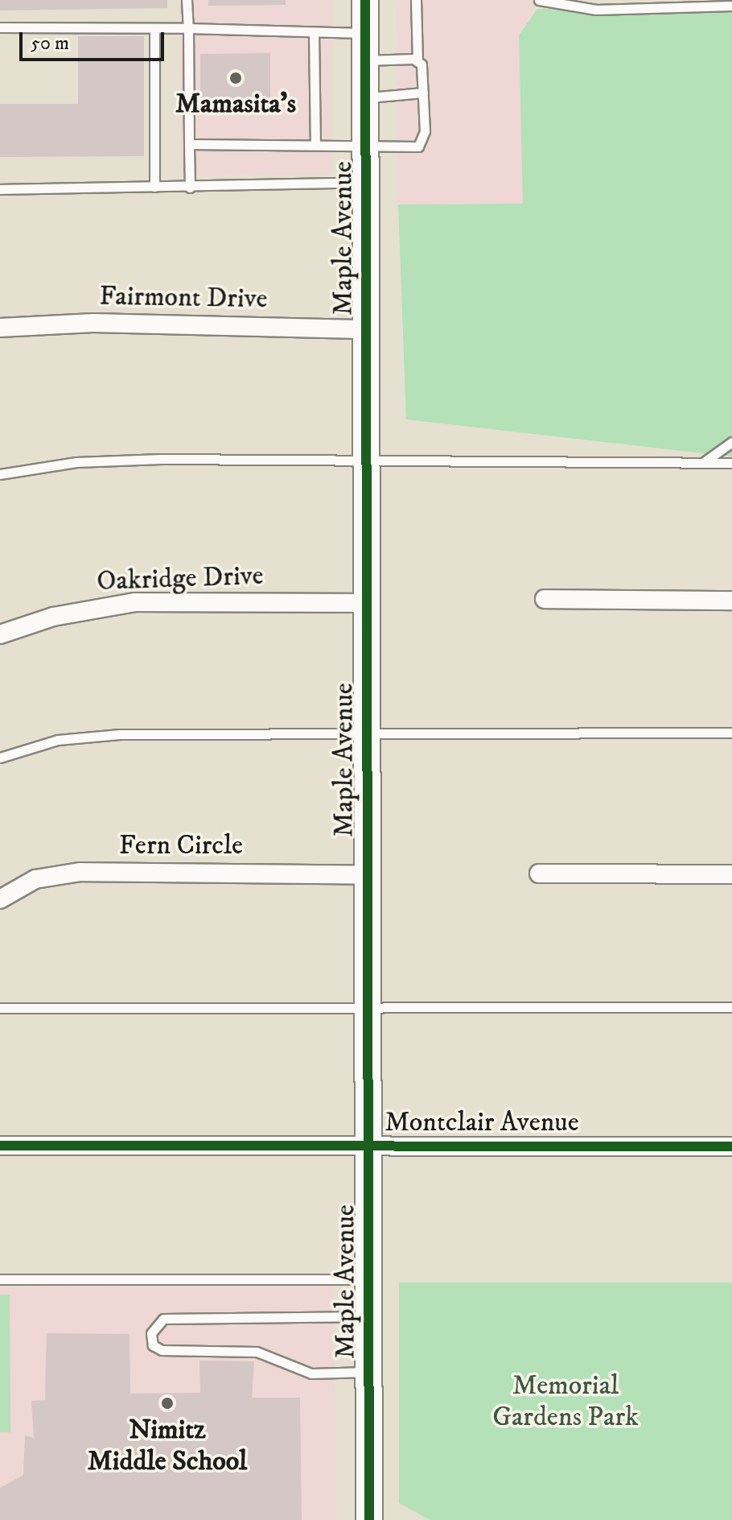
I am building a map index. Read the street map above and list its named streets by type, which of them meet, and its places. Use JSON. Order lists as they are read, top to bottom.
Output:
{
  "streets": {
    "main road": ["Maple Avenue"],
    "street": [
      "Fairmont Drive",
      "Oakridge Drive",
      "Fern Circle",
      "Montclair Avenue"
    ]
  },
  "crossings": [
    ["Maple Avenue", "Fairmont Drive"],
    ["Maple Avenue", "Oakridge Drive"],
    ["Maple Avenue", "Fern Circle"],
    ["Maple Avenue", "Montclair Avenue"]
  ],
  "parks": ["Memorial Gardens Park"],
  "places": ["Mamasita's", "Nimitz Middle School"],
  "scale_bar": "50 m"
}
